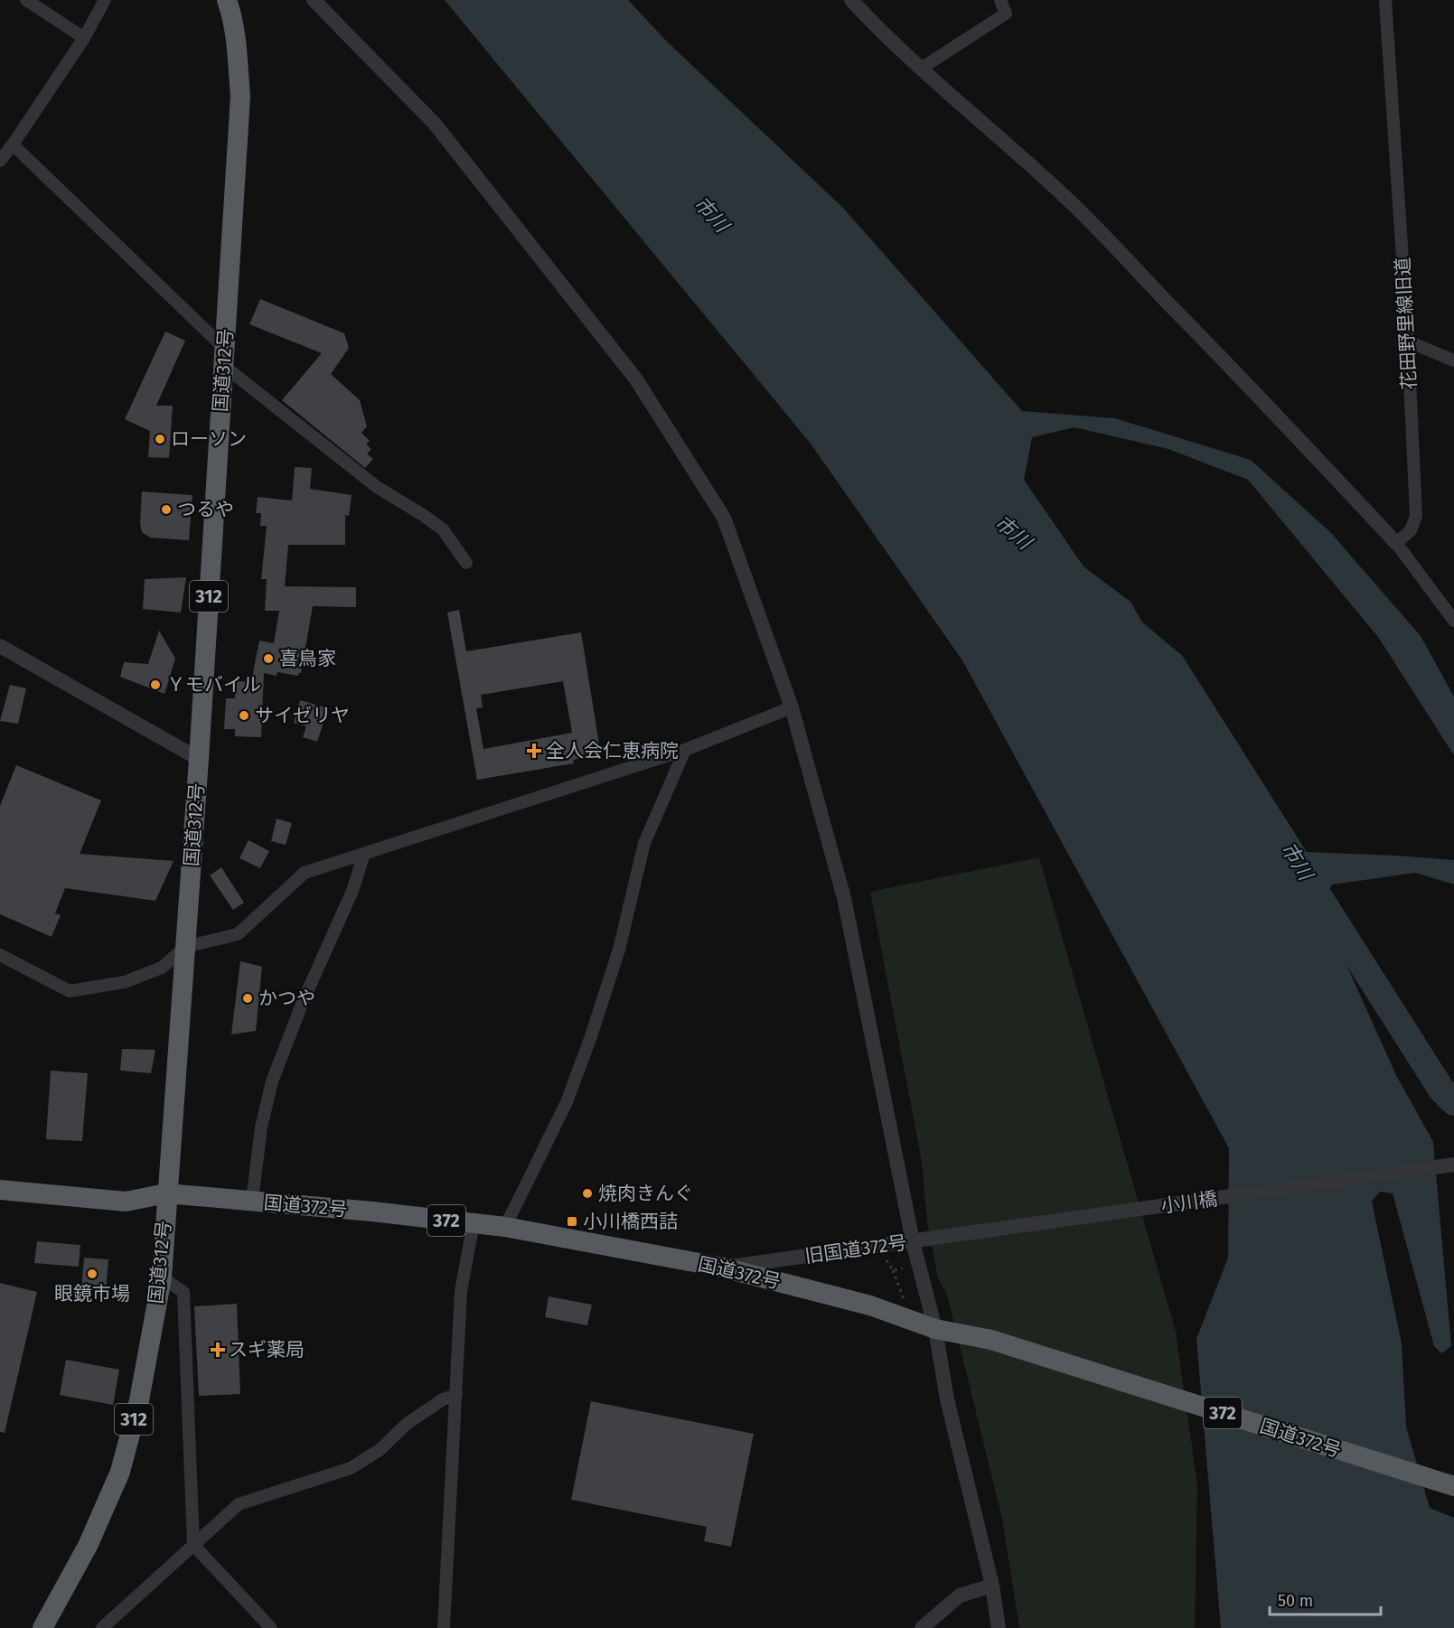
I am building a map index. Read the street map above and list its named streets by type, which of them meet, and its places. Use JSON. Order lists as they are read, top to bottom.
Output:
{
  "streets": {
    "highway": [
      "国道312号",
      "312",
      "国道372号",
      "372"
    ],
    "street": ["花田野里線旧道", "小川橋", "旧国道372号"]
  },
  "crossings": [
    ["国道312号", "国道372号"],
    ["小川橋", "旧国道372号"],
    ["国道372号", "旧国道372号"]
  ],
  "water": ["市川"],
  "places": {
    "other": [
      "ローソン",
      "つるや",
      "喜鳥家",
      "Ｙモバイル",
      "サイゼリヤ",
      "かつや",
      "焼肉きんぐ",
      "眼鏡市場"
    ],
    "health": ["全人会仁恵病院", "スギ薬局"],
    "transit": ["小川橋西詰"]
  },
  "scale_bar": "50 m"
}
